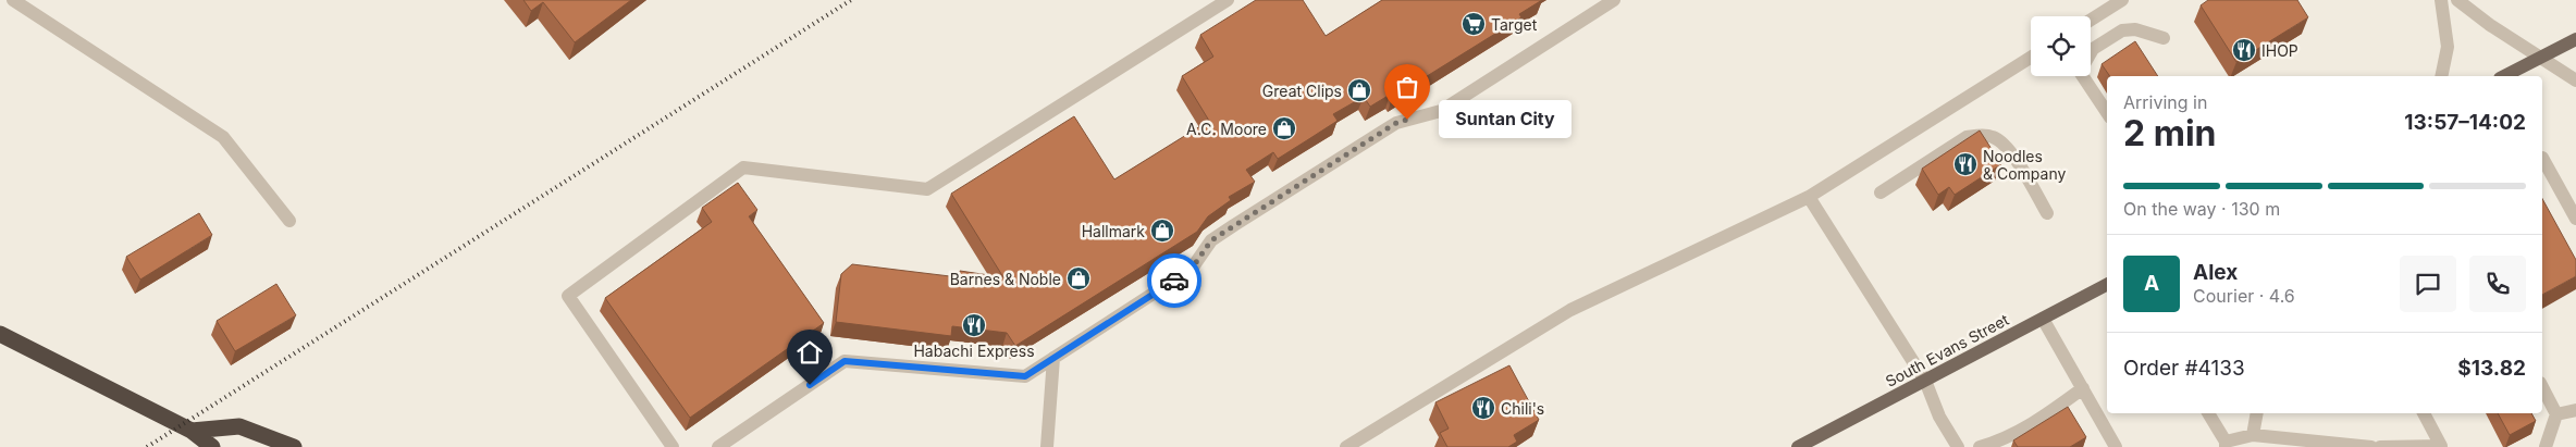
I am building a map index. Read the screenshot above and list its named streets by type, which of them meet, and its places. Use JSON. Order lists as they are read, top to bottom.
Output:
{
  "streets": {
    "main road": ["South Evans Street"]
  },
  "places": {
    "supermarket": ["Target"],
    "restaurant": [
      "IHOP",
      "Noodles & Company",
      "Habachi Express",
      "Chili's"
    ],
    "shop": [
      "Great Clips",
      "A.C. Moore",
      "Hallmark",
      "Barnes & Noble"
    ],
    "other": ["Suntan City"]
  },
  "page": {
    "heading": ["2 min", "Arriving in", "13:57–14:02"],
    "panel": [
      "Alex",
      "Courier · 4.6",
      "Order #4133",
      "$13.82"
    ],
    "bubble": "Suntan City",
    "bar": "On the way · 130 m",
    "round": "A"
  }
}
